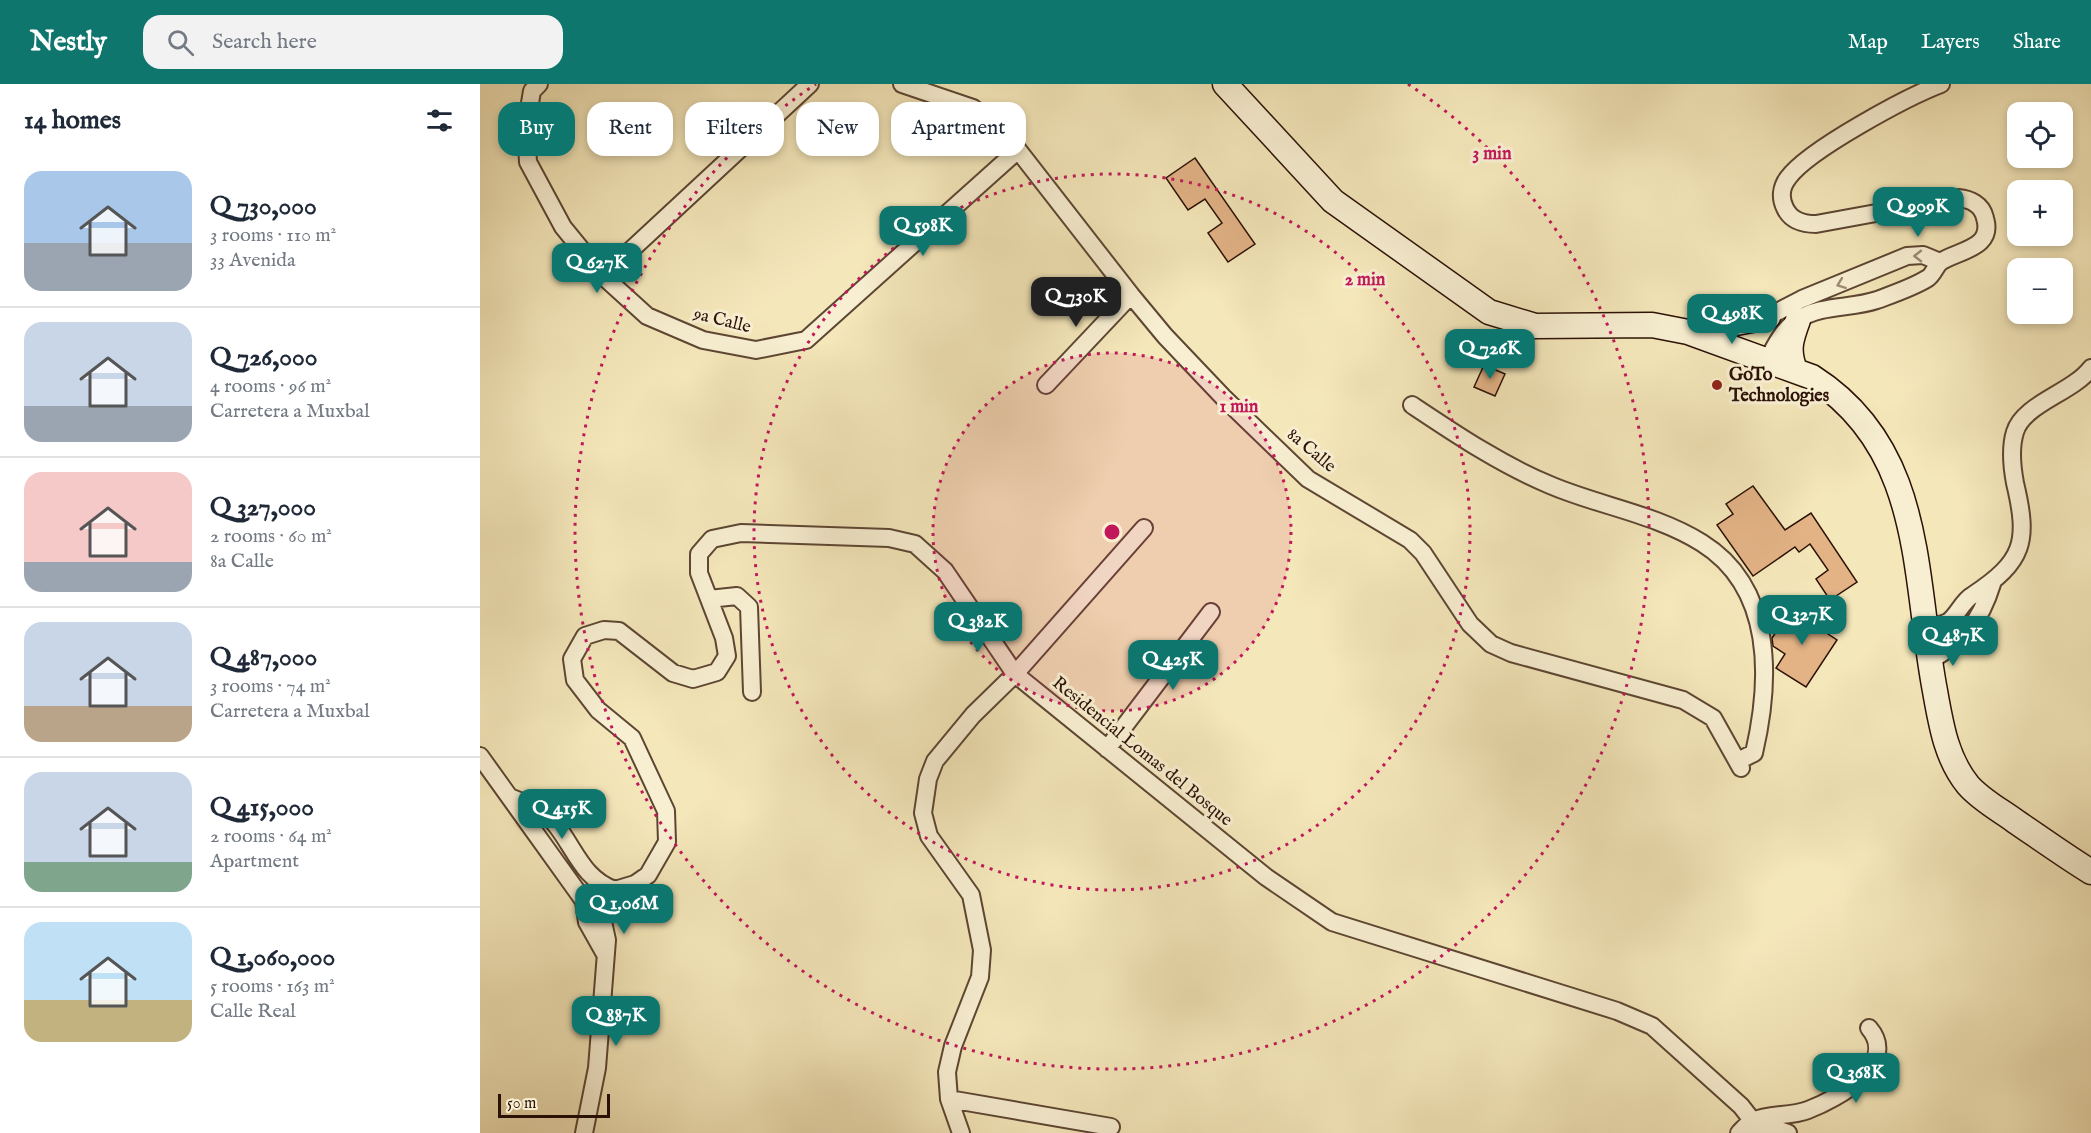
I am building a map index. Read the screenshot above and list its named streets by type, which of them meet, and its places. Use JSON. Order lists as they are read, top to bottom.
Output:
{
  "streets": {
    "street": ["9a Calle", "8a Calle", "Residencial Lomas del Bosque"]
  },
  "places": ["GoTo Technologies"],
  "scale_bar": "50 m",
  "page": {
    "header": "Nestly",
    "search": "Search here",
    "nav": ["Map", "Layers", "Share"],
    "heading": "14 homes",
    "map_buttons": ["+", "−"],
    "chip": [
      "Buy",
      "Rent",
      "Filters",
      "New",
      "Apartment"
    ],
    "list": [
      {
        "name": "Q 730,000",
        "note": "3 rooms · 110 m² · 33 Avenida"
      },
      {
        "name": "Q 726,000",
        "note": "4 rooms · 96 m² · Carretera a Muxbal"
      },
      {
        "name": "Q 327,000",
        "note": "2 rooms · 60 m² · 8a Calle"
      },
      {
        "name": "Q 487,000",
        "note": "3 rooms · 74 m² · Carretera a Muxbal"
      },
      {
        "name": "Q 415,000",
        "note": "2 rooms · 64 m² · Apartment"
      },
      {
        "name": "Q 1,060,000",
        "note": "5 rooms · 163 m² · Calle Real"
      }
    ],
    "price": [
      "Q 909K",
      "Q 598K",
      "Q 627K",
      "Q 730K",
      "Q 498K",
      "Q 726K",
      "Q 327K",
      "Q 382K",
      "Q 487K",
      "Q 425K",
      "Q 415K",
      "Q 1.06M",
      "Q 887K",
      "Q 368K"
    ],
    "scale": "50 m"
  },
  "rings": ["3 min", "2 min", "1 min"]
}
